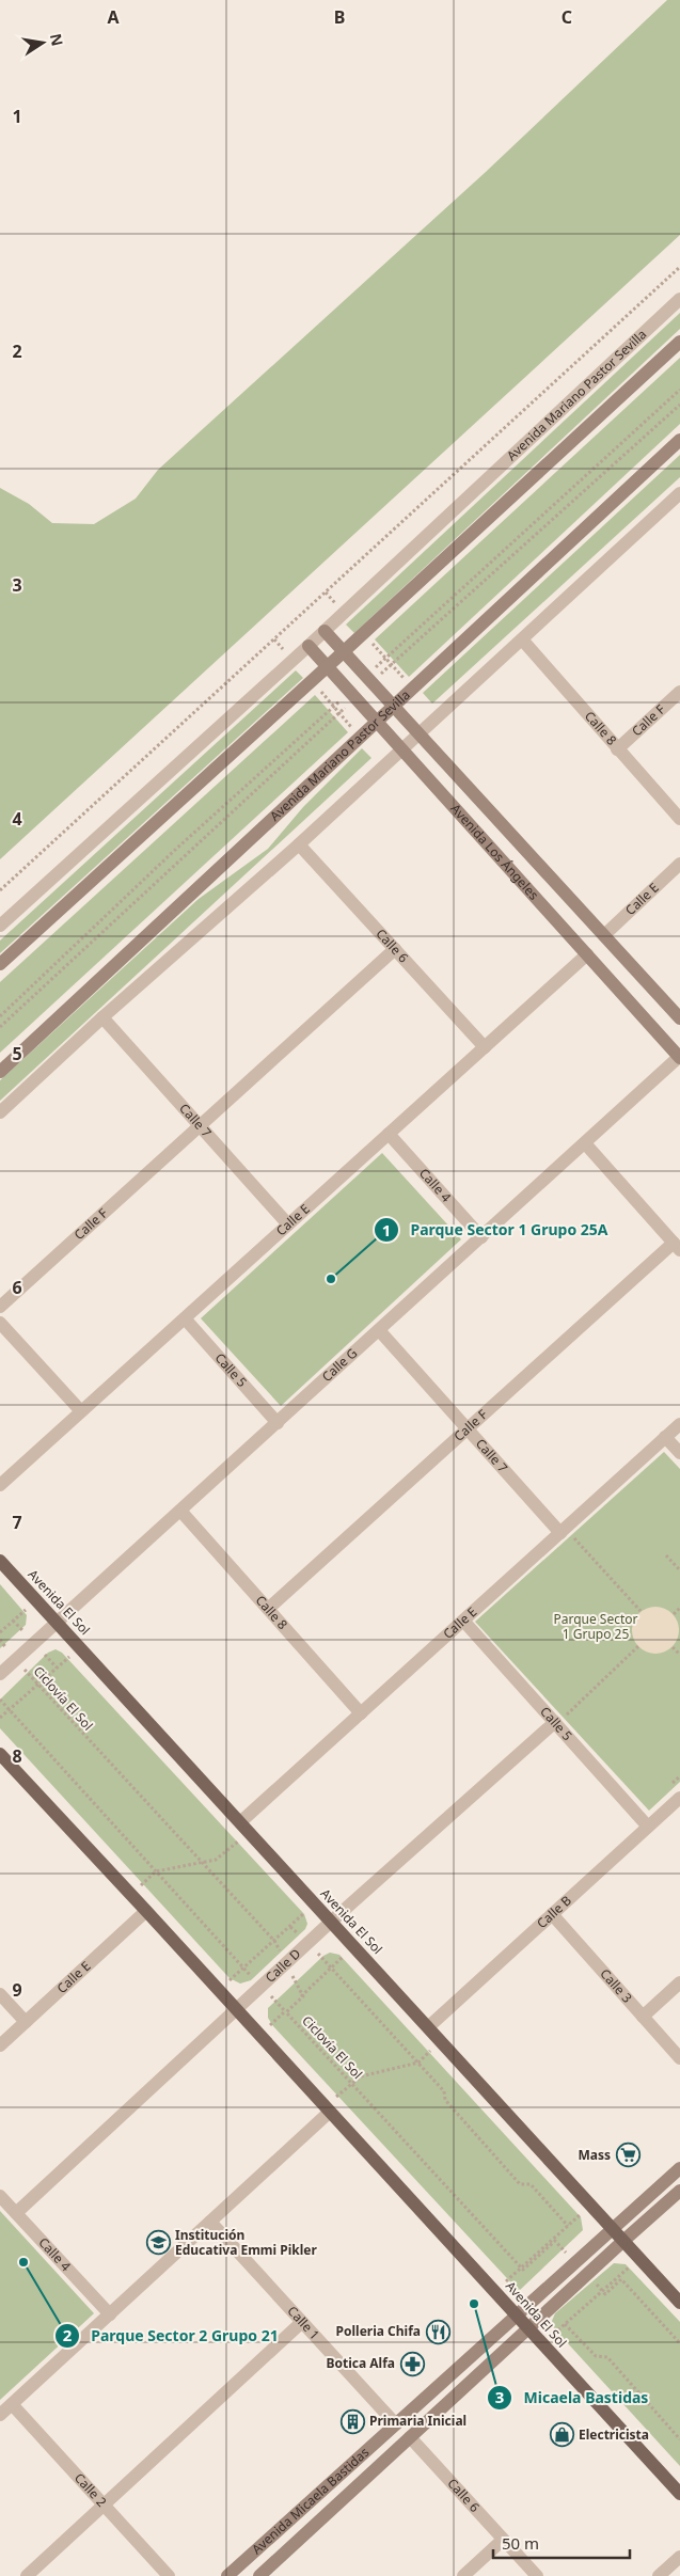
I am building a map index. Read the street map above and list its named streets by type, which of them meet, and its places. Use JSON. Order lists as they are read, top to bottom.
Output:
{
  "streets": {
    "main road": ["Avenida El Sol"],
    "street": [
      "Avenida Mariano Pastor Sevilla",
      "Calle F",
      "Calle 8",
      "Avenida Los Ángeles",
      "Calle E",
      "Calle 6",
      "Calle 7",
      "Calle 4",
      "Calle G",
      "Calle 5",
      "Calle B",
      "Calle D",
      "Calle 3",
      "Calle 1",
      "Calle 2",
      "Avenida Micaela Bastidas"
    ],
    "path": ["Ciclovía El Sol"]
  },
  "crossings": [
    ["Avenida Mariano Pastor Sevilla", "Avenida Los Ángeles"],
    ["Calle F", "Calle 8"],
    ["Calle F", "Calle 6"],
    ["Calle F", "Calle 7"],
    ["Calle 8", "Calle E"],
    ["Calle 8", "Calle G"],
    ["Avenida Los Ángeles", "Calle E"],
    ["Avenida Los Ángeles", "Calle G"],
    ["Calle E", "Calle 6"],
    ["Calle E", "Calle 7"],
    ["Calle E", "Calle 4"],
    ["Calle E", "Calle 5"],
    ["Calle E", "Avenida El Sol"],
    ["Calle 6", "Avenida Micaela Bastidas"],
    ["Calle 7", "Calle G"],
    ["Calle 4", "Calle G"],
    ["Calle 4", "Calle D"],
    ["Calle G", "Calle 5"],
    ["Calle G", "Avenida El Sol"],
    ["Calle G", "Ciclovía El Sol"],
    ["Calle 5", "Calle B"],
    ["Calle 5", "Calle D"],
    ["Avenida El Sol", "Calle B"],
    ["Avenida El Sol", "Calle D"],
    ["Avenida El Sol", "Avenida Micaela Bastidas"],
    ["Ciclovía El Sol", "Calle D"],
    ["Calle B", "Calle 3"],
    ["Calle 1", "Avenida Micaela Bastidas"]
  ],
  "parks": ["Parque Sector 1 Grupo 25"],
  "places": {
    "other": ["Parque Sector 1 Grupo 25A", "Parque Sector 2 Grupo 21", "Micaela Bastidas"],
    "supermarket": ["Mass"],
    "school or university": ["Institución Educativa Emmi Pikler"],
    "restaurant": ["Polleria Chifa"],
    "pharmacy": ["Botica Alfa"],
    "building": ["Primaria Inicial"],
    "shop": ["Electricista"]
  },
  "scale_bar": "50 m",
  "north": "right",
  "grid": {
    "columns": ["A", "B", "C"],
    "rows": [
      "1",
      "2",
      "3",
      "4",
      "5",
      "6",
      "7",
      "8",
      "9"
    ]
  }
}
